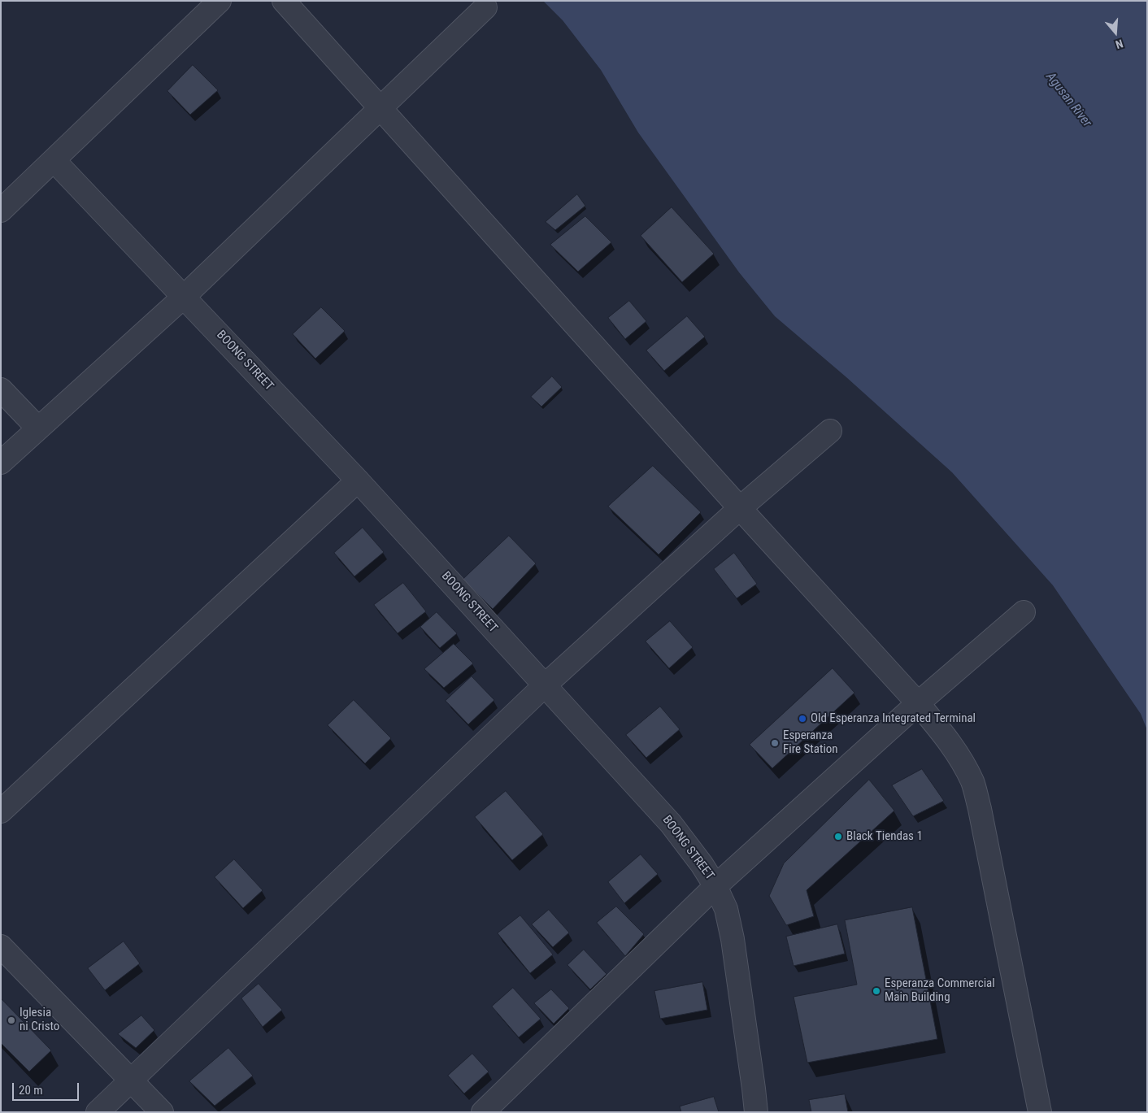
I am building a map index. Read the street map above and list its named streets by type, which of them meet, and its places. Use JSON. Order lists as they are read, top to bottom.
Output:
{
  "streets": {
    "street": ["BOONG STREET"]
  },
  "water": ["Agusan River"],
  "places": [
    "Old Esperanza Integrated Terminal",
    "Esperanza Fire Station",
    "Black Tiendas 1",
    "Esperanza Commercial Main Building",
    "Iglesia ni Cristo"
  ],
  "scale_bar": "20 m",
  "north": "bottom"
}
